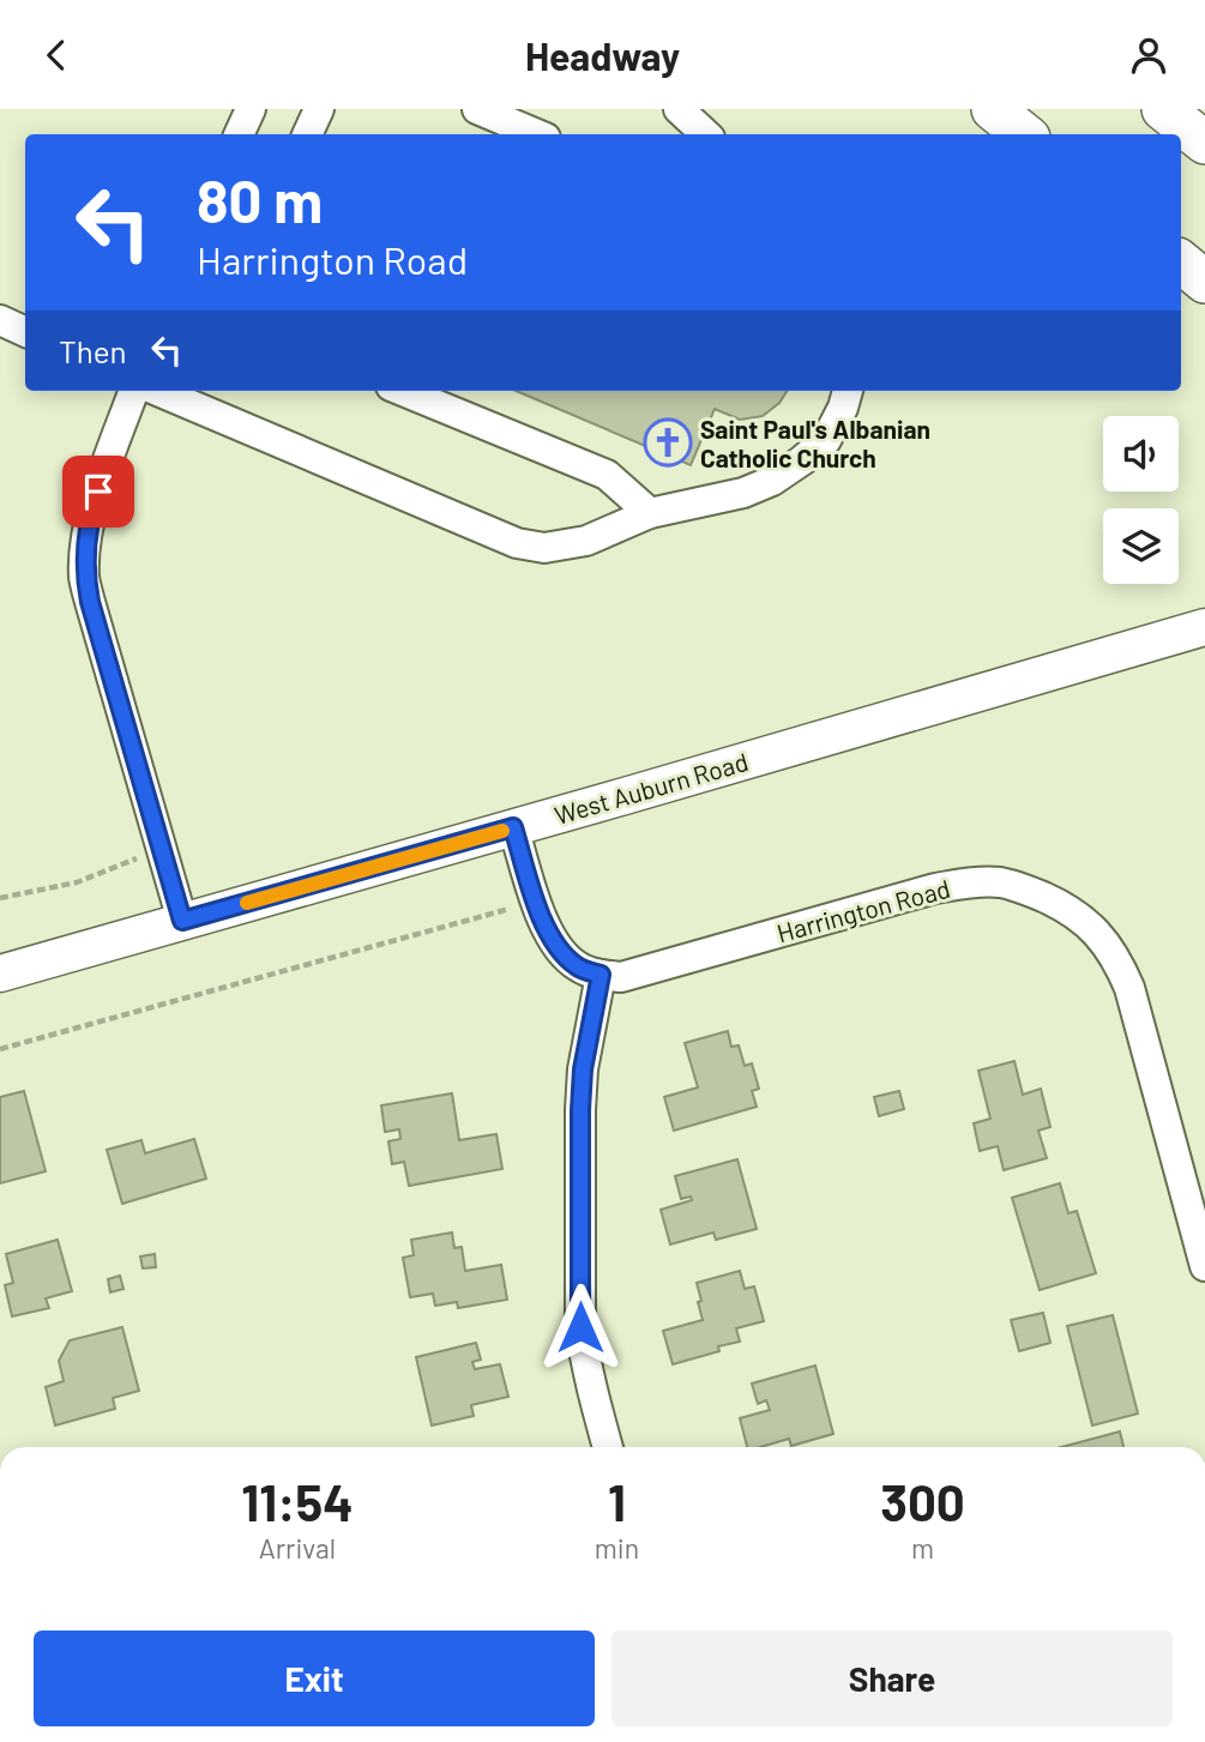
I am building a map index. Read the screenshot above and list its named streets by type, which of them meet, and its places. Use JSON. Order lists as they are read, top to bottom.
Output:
{
  "streets": {
    "main road": ["West Auburn Road"],
    "street": ["Harrington Road"]
  },
  "places": {
    "church": ["Saint Paul's Albanian Catholic Church"]
  },
  "page": {
    "header": "Headway",
    "turn": ["80 m", "Harrington Road"],
    "then": "Then",
    "eta": [
      "11:54",
      "Arrival",
      "1",
      "min",
      "300",
      "m"
    ],
    "buttons": ["Exit", "Share"]
  }
}
